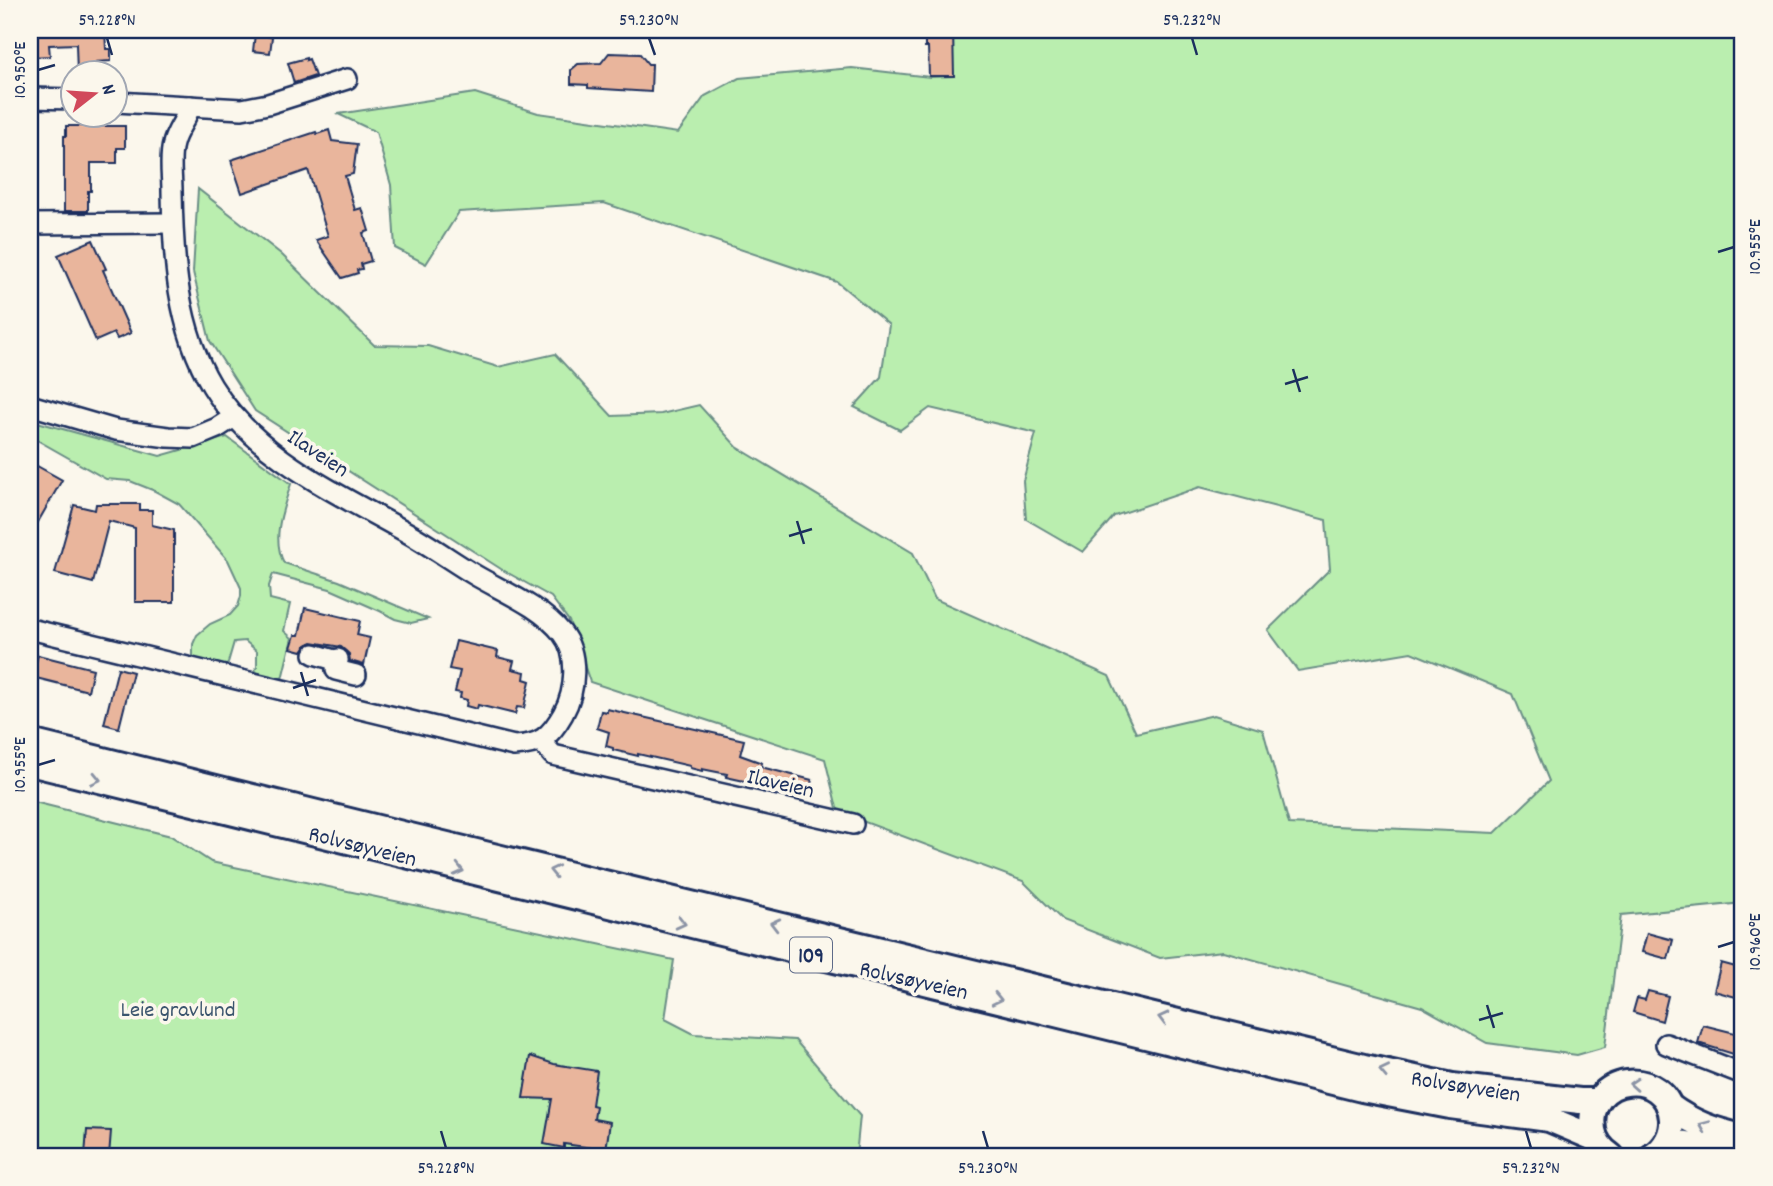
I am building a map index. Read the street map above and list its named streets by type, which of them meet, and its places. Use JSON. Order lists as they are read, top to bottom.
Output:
{
  "streets": {
    "main road": ["Rolvsøyveien", "109"],
    "street": ["Ilaveien"]
  },
  "crossings": [
    ["Rolvsøyveien", "109"]
  ],
  "parks": ["Leie gravlund"],
  "north": "right",
  "coordinates": [
    "59.228°N",
    "59.230°N",
    "59.232°N",
    "10.950°E",
    "10.955°E",
    "10.960°E"
  ]
}
